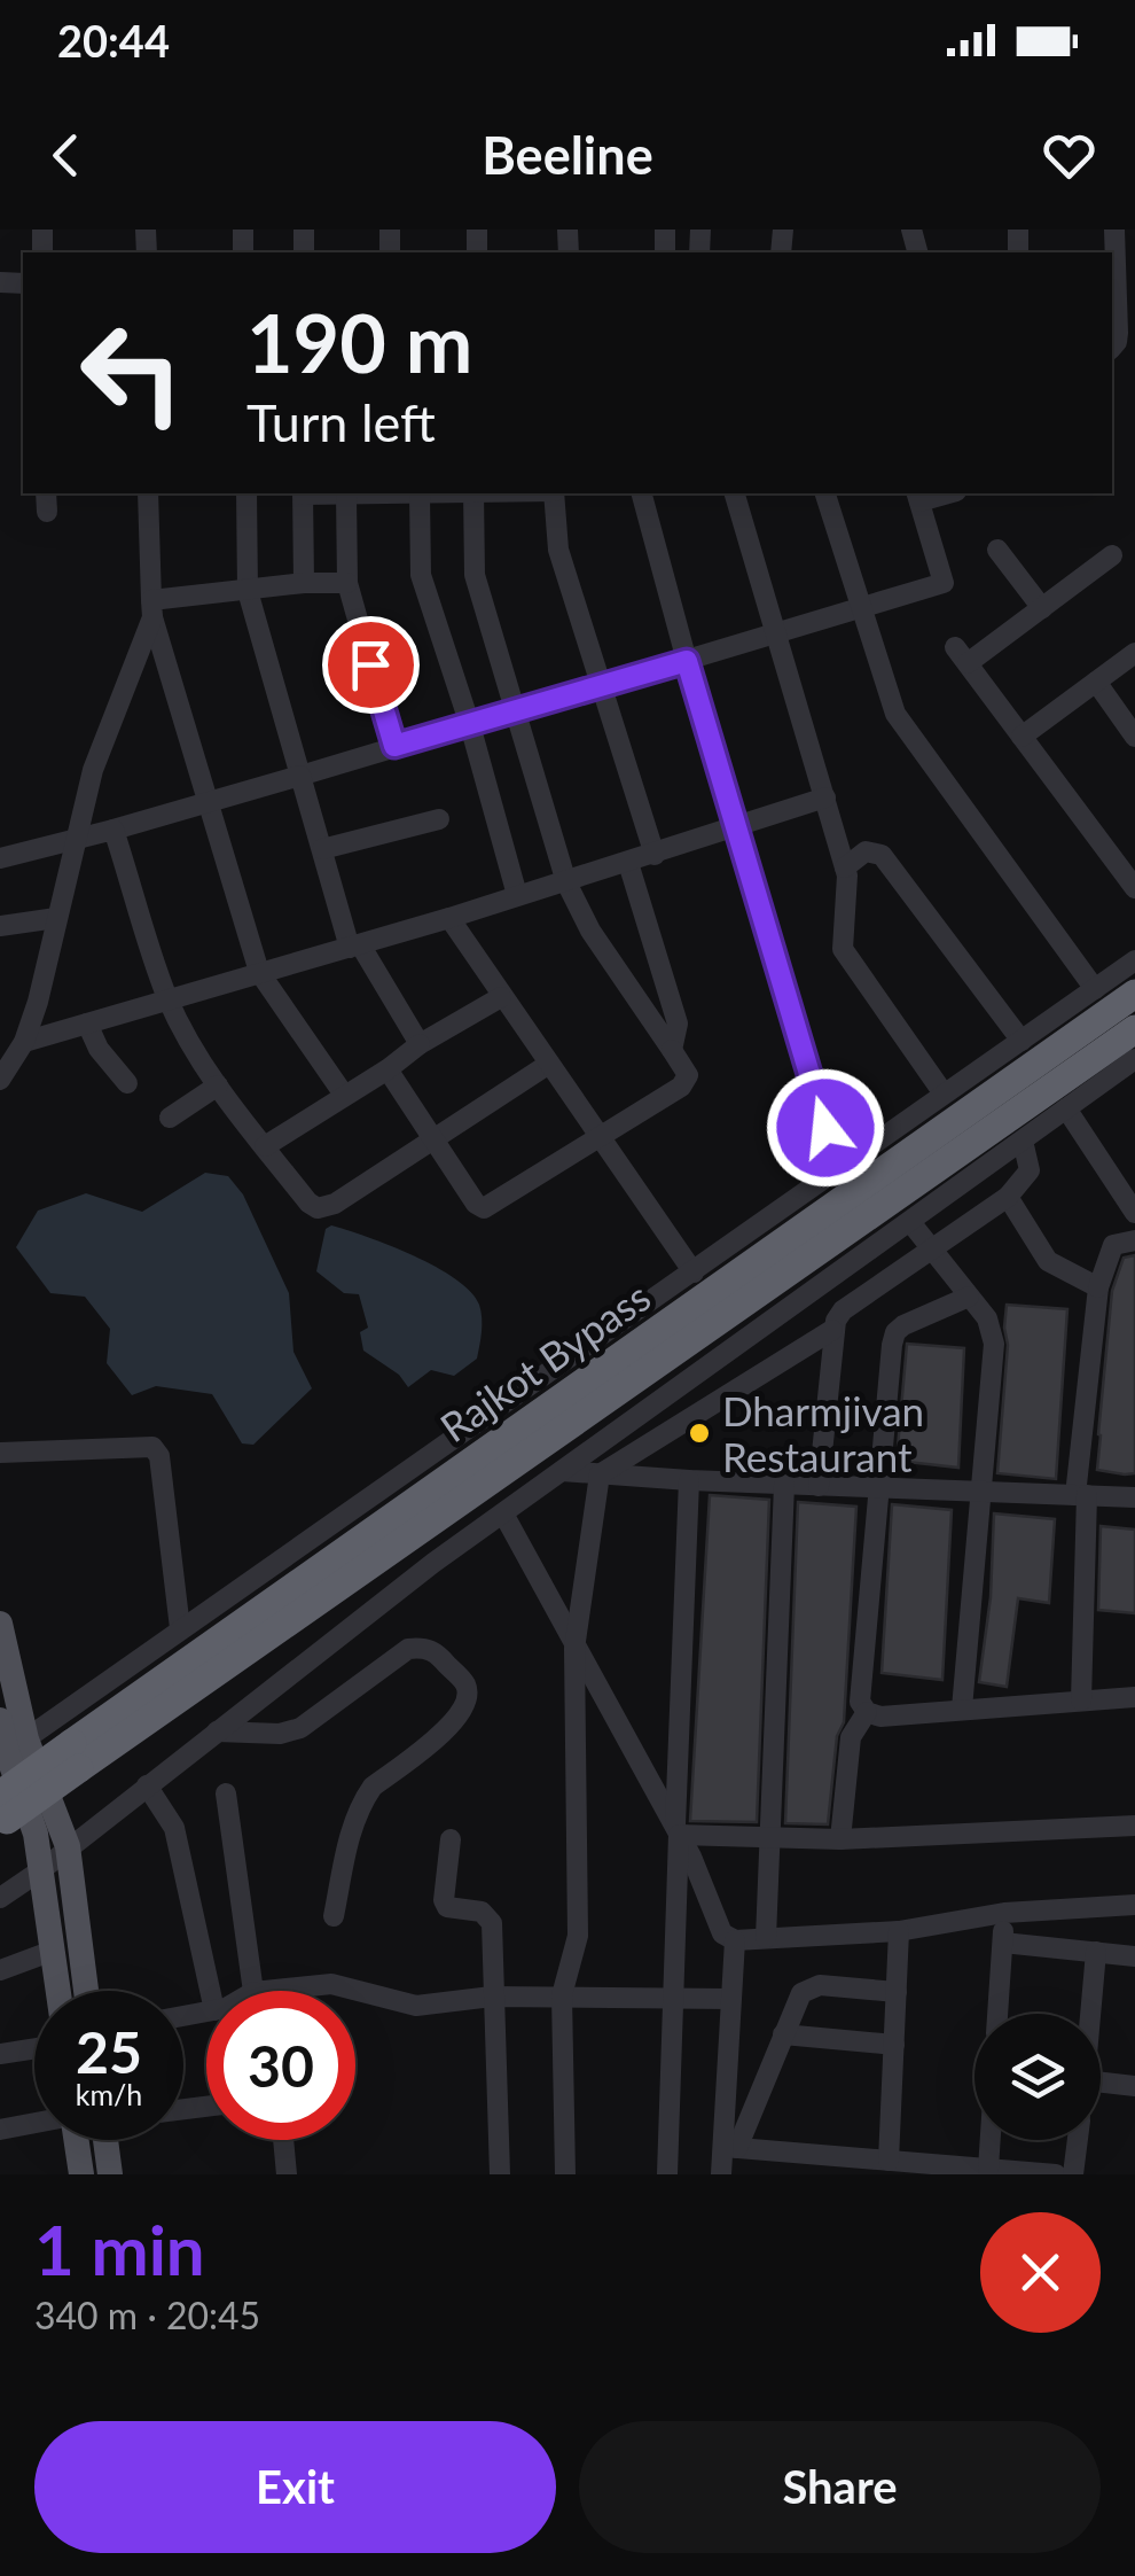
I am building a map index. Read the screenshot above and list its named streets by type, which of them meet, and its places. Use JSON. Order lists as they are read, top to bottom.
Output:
{
  "streets": {
    "highway": ["Rajkot Bypass"]
  },
  "places": ["Dharmjivan Restaurant"],
  "page": {
    "status": "20:44",
    "header": "Beeline",
    "turn": ["190 m", "Turn left"],
    "speed": "25 km/h",
    "limit": "30",
    "heading": ["1 min", "340 m · 20:45"],
    "buttons": ["Exit", "Share"]
  }
}
